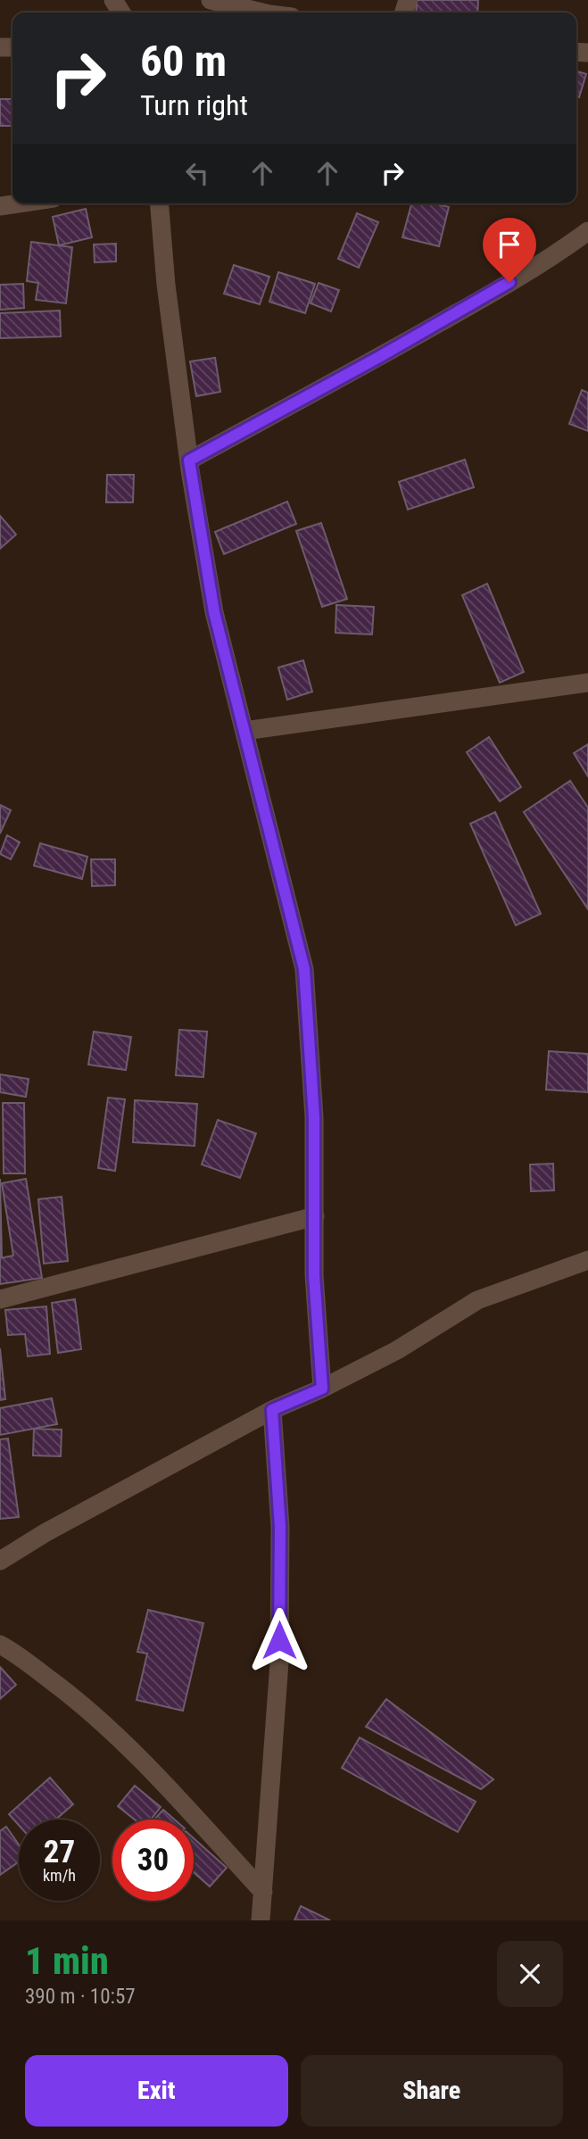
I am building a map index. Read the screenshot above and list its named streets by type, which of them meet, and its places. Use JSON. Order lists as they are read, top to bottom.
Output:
{
  "page": {
    "turn": ["60 m", "Turn right"],
    "speed": "27 km/h",
    "limit": "30",
    "heading": ["1 min", "390 m · 10:57"],
    "buttons": ["Exit", "Share"]
  }
}
